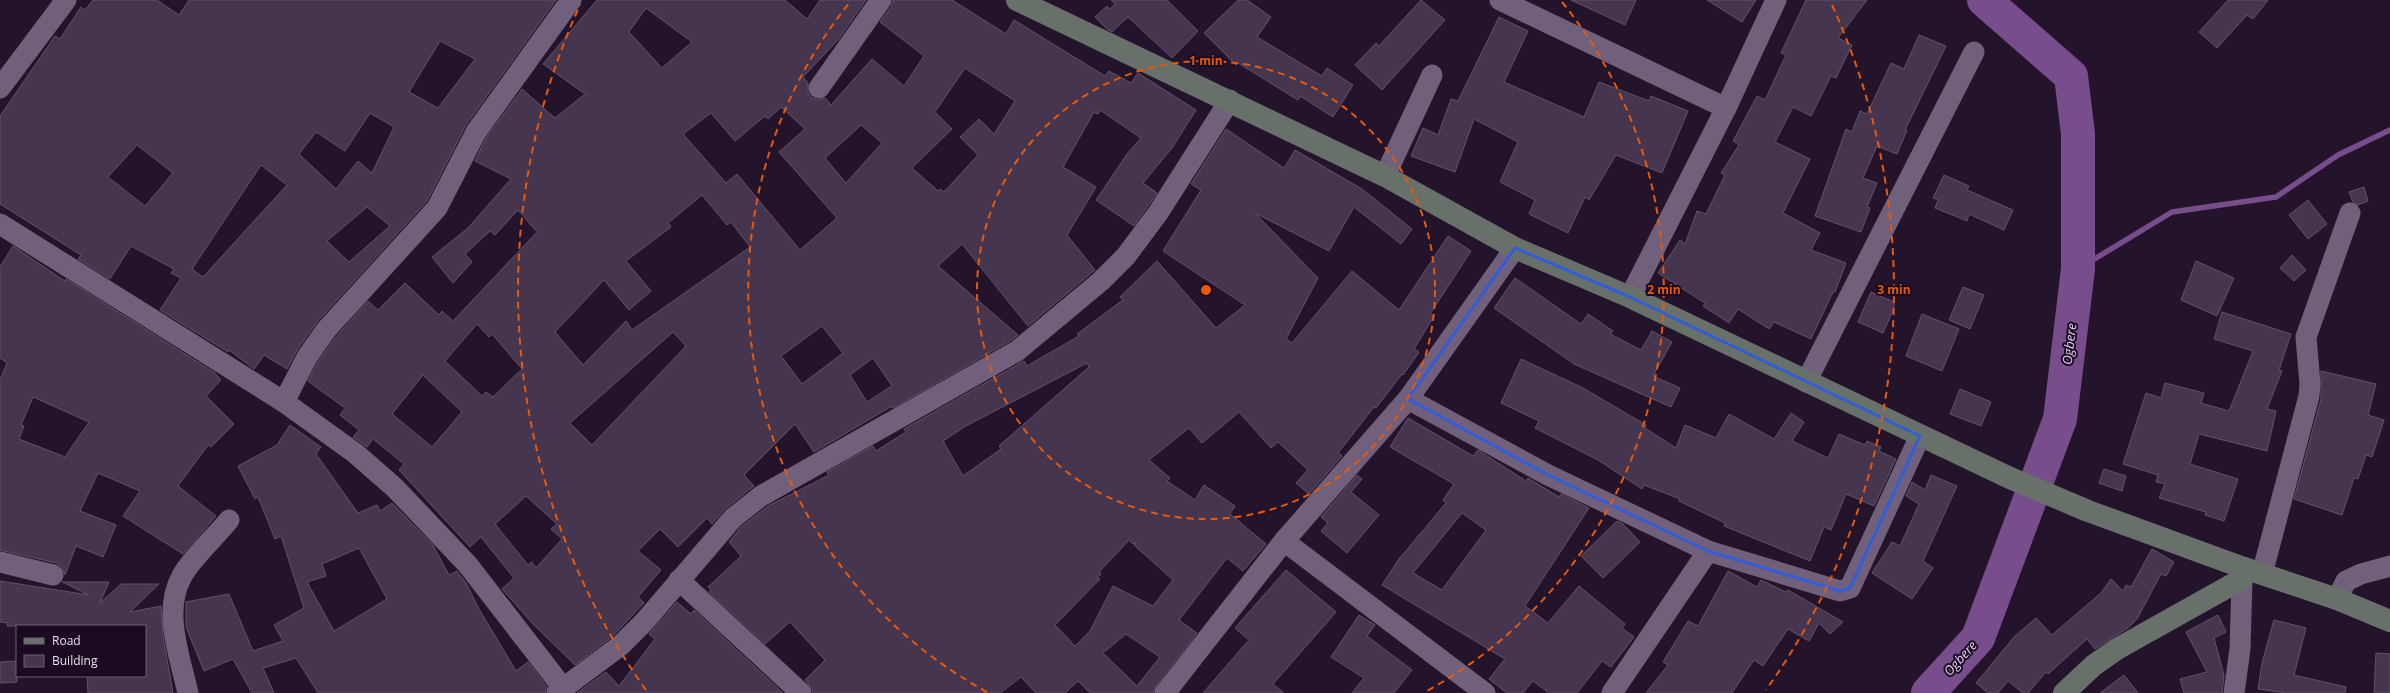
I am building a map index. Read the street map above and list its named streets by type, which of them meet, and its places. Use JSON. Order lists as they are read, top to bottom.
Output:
{
  "water": ["Ogbere"],
  "legend": ["Road", "Building"],
  "rings": ["1 min", "2 min", "3 min"]
}
